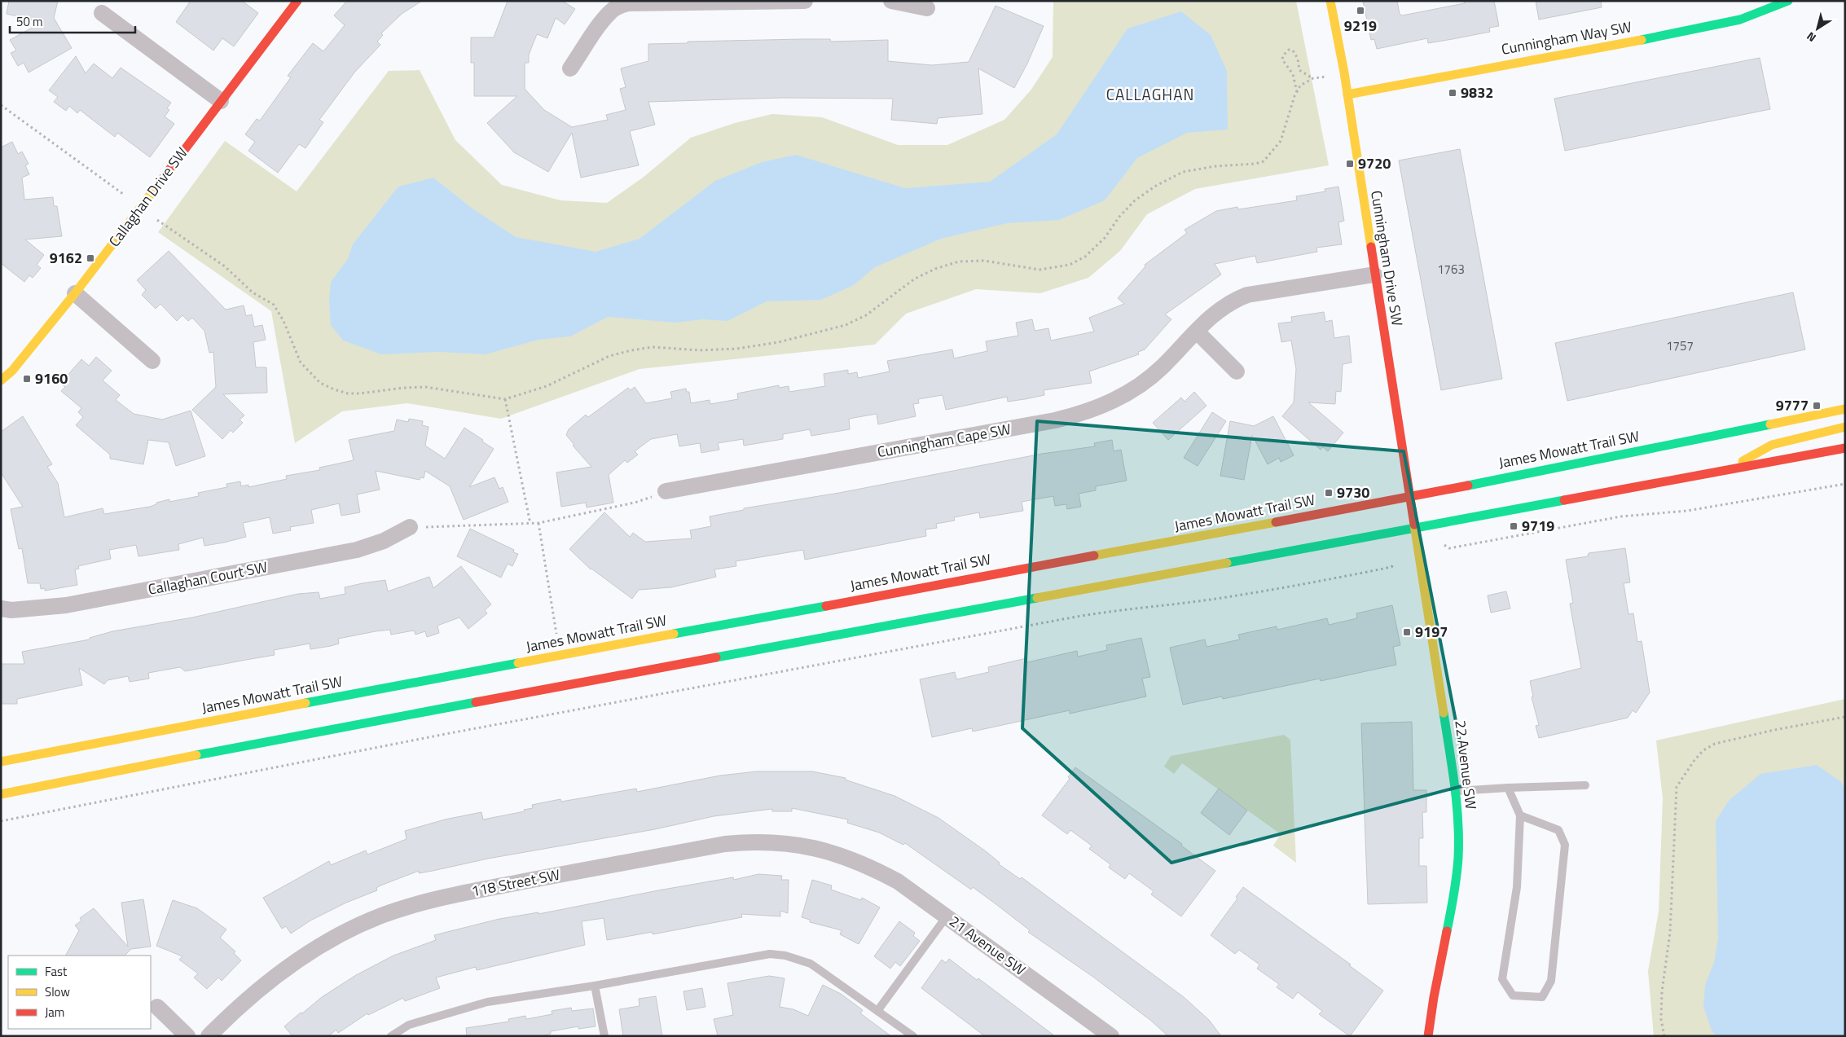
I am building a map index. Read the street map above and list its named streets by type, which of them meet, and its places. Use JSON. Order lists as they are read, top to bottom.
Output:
{
  "streets": {
    "main road": [
      "Cunningham Way SW",
      "Callaghan Drive SW",
      "Cunningham Drive SW",
      "James Mowatt Trail SW",
      "22 Avenue SW"
    ],
    "street": [
      "Cunningham Cape SW",
      "Callaghan Court SW",
      "118 Street SW",
      "21 Avenue SW"
    ]
  },
  "crossings": [
    ["Cunningham Way SW", "Cunningham Drive SW"],
    ["Cunningham Drive SW", "Cunningham Cape SW"],
    ["Cunningham Drive SW", "James Mowatt Trail SW"],
    ["Cunningham Drive SW", "22 Avenue SW"],
    ["James Mowatt Trail SW", "22 Avenue SW"],
    ["118 Street SW", "21 Avenue SW"]
  ],
  "districts": ["CALLAGHAN"],
  "places": {
    "transit": [
      "9219",
      "9832",
      "9720",
      "9162",
      "9160",
      "9777",
      "9730",
      "9719",
      "9197"
    ]
  },
  "house_numbers": ["1763", "1757"],
  "legend": ["Fast", "Slow", "Jam"],
  "scale_bar": "50 m",
  "north": "bottom left"
}
